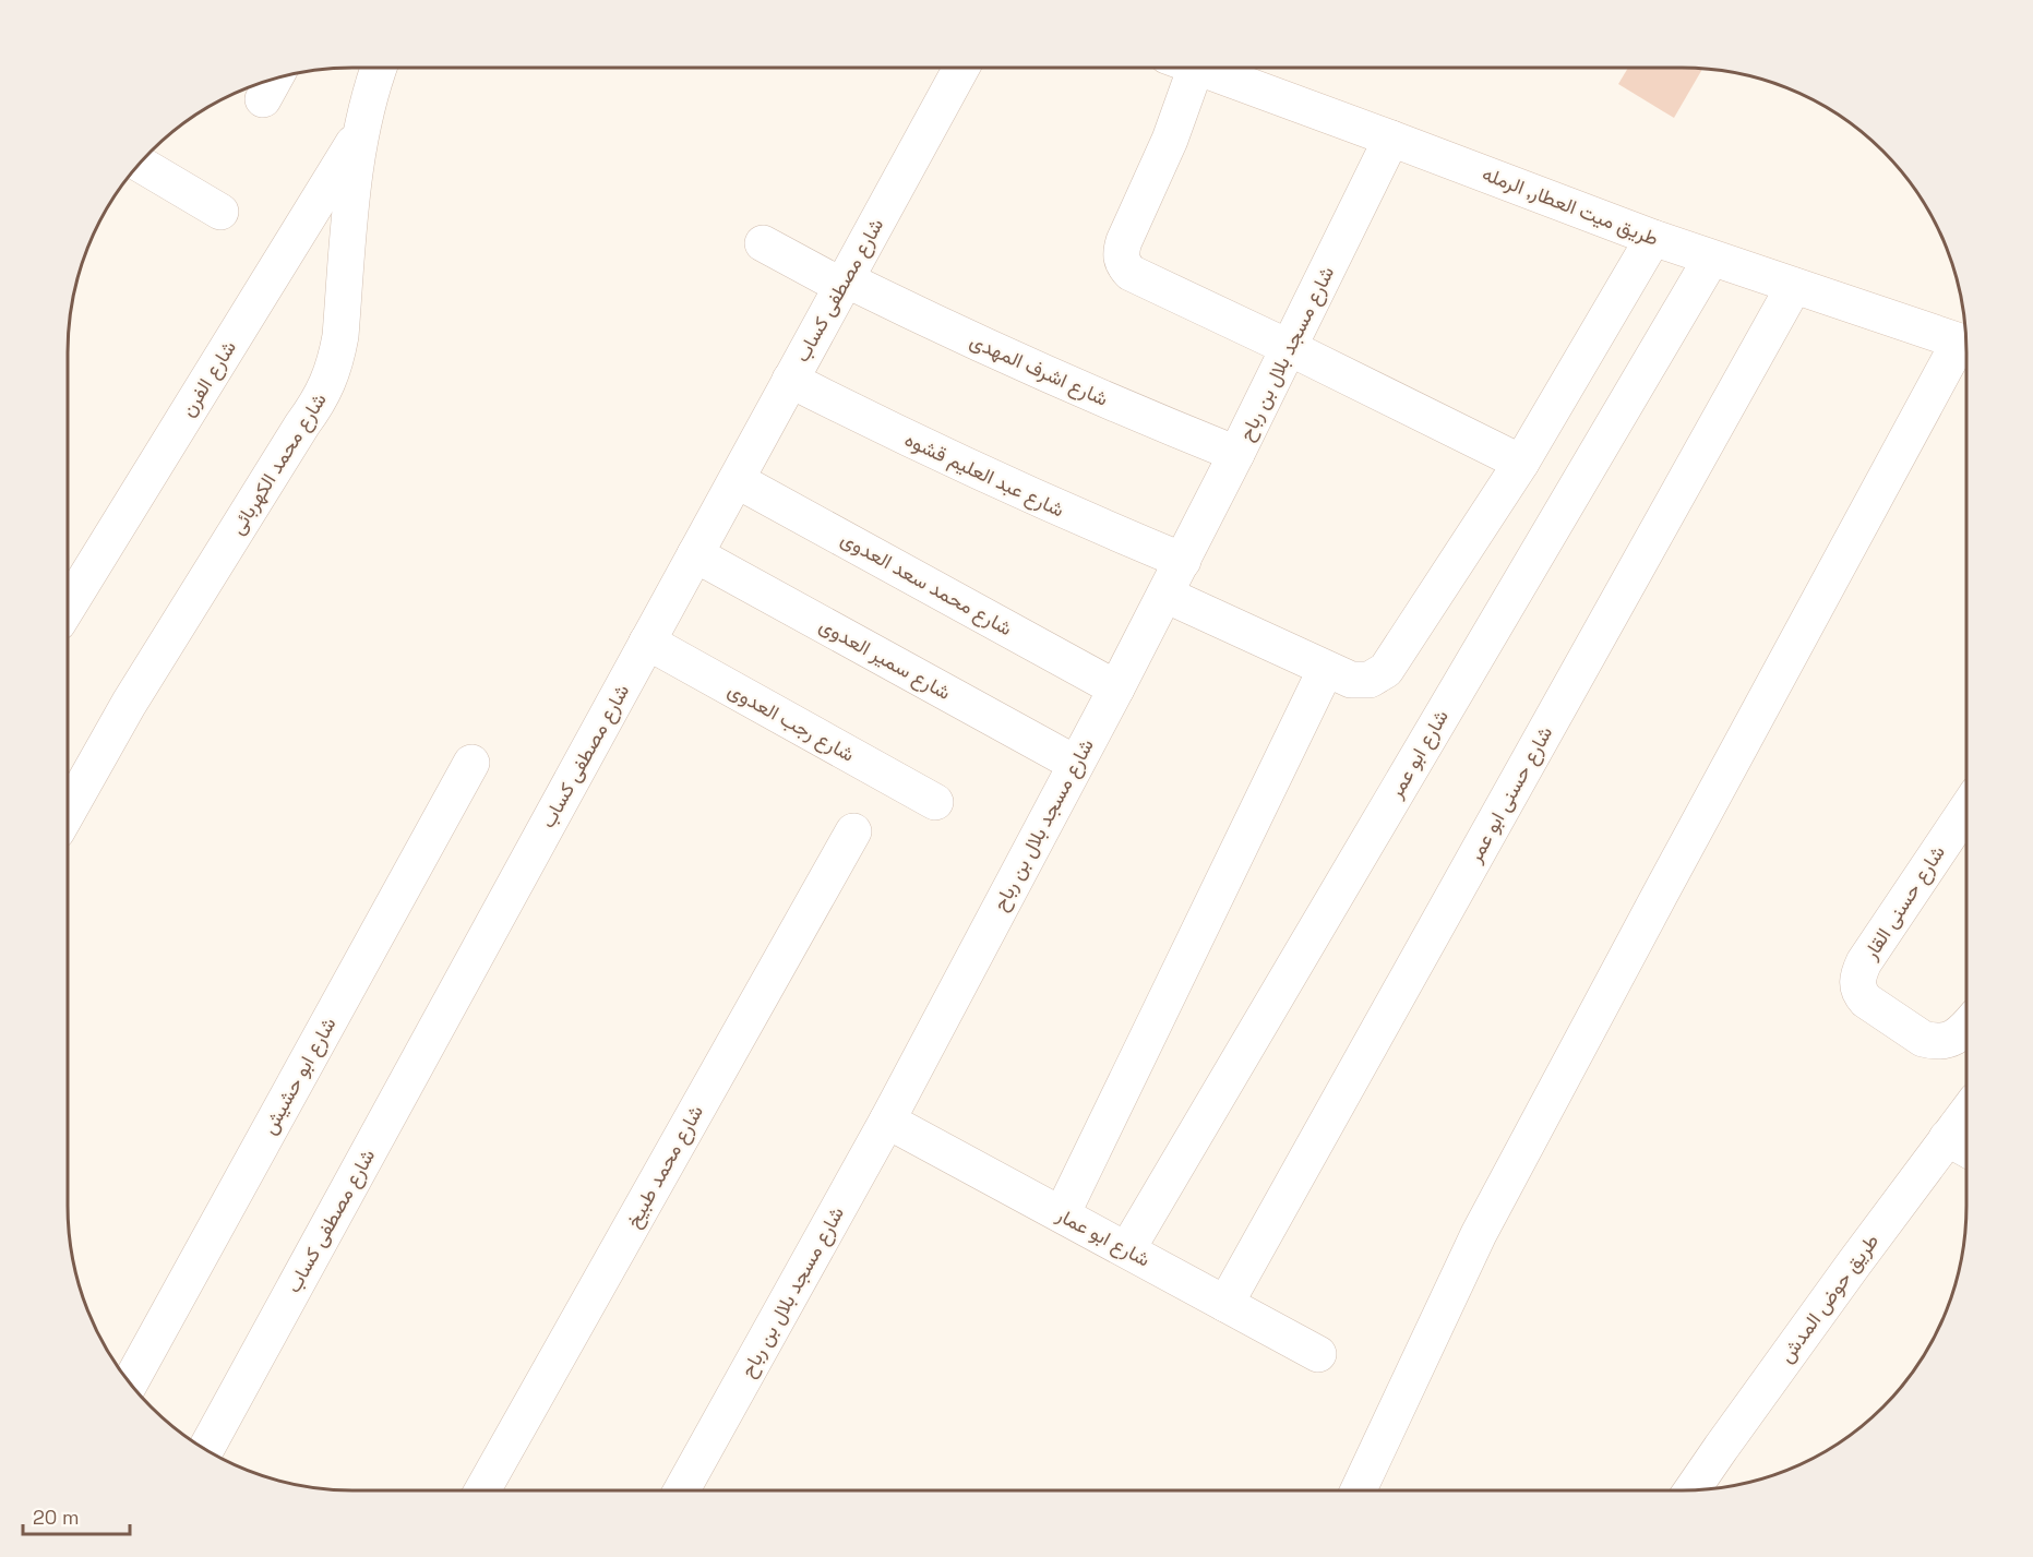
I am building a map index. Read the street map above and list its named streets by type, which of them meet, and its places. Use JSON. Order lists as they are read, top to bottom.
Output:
{
  "streets": {
    "street": [
      "طريق ميت العطار, الرمله",
      "شارع مصطفى كساب",
      "شارع مسجد بلال بن رباح",
      "شارع اشرف المهدى",
      "شارع الفرن",
      "شارع محمد الكهربائى",
      "شارع عبد العليم قشوه",
      "شارع محمد سعد العدوى",
      "شارع سمير العدوى",
      "شارع رجب العدوى",
      "شارع ابو عمر",
      "شارع حسنى ابو عمر",
      "شارع حسنى القار",
      "شارع ابو حشيش",
      "شارع محمد طبيخ",
      "شارع ابو عمار",
      "طريق حوض المدش"
    ]
  },
  "crossings": [
    ["طريق ميت العطار, الرمله", "شارع مسجد بلال بن رباح"],
    ["طريق ميت العطار, الرمله", "شارع ابو عمر"],
    ["طريق ميت العطار, الرمله", "شارع حسنى ابو عمر"],
    ["شارع مصطفى كساب", "شارع اشرف المهدى"],
    ["شارع مصطفى كساب", "شارع عبد العليم قشوه"],
    ["شارع مصطفى كساب", "شارع محمد سعد العدوى"],
    ["شارع مصطفى كساب", "شارع سمير العدوى"],
    ["شارع مصطفى كساب", "شارع رجب العدوى"],
    ["شارع مسجد بلال بن رباح", "شارع اشرف المهدى"],
    ["شارع مسجد بلال بن رباح", "شارع عبد العليم قشوه"],
    ["شارع مسجد بلال بن رباح", "شارع محمد سعد العدوى"],
    ["شارع مسجد بلال بن رباح", "شارع سمير العدوى"],
    ["شارع مسجد بلال بن رباح", "شارع ابو عمار"],
    ["شارع الفرن", "شارع محمد الكهربائى"],
    ["شارع ابو عمر", "شارع ابو عمار"],
    ["شارع حسنى ابو عمر", "شارع ابو عمار"]
  ],
  "scale_bar": "20 m"
}
